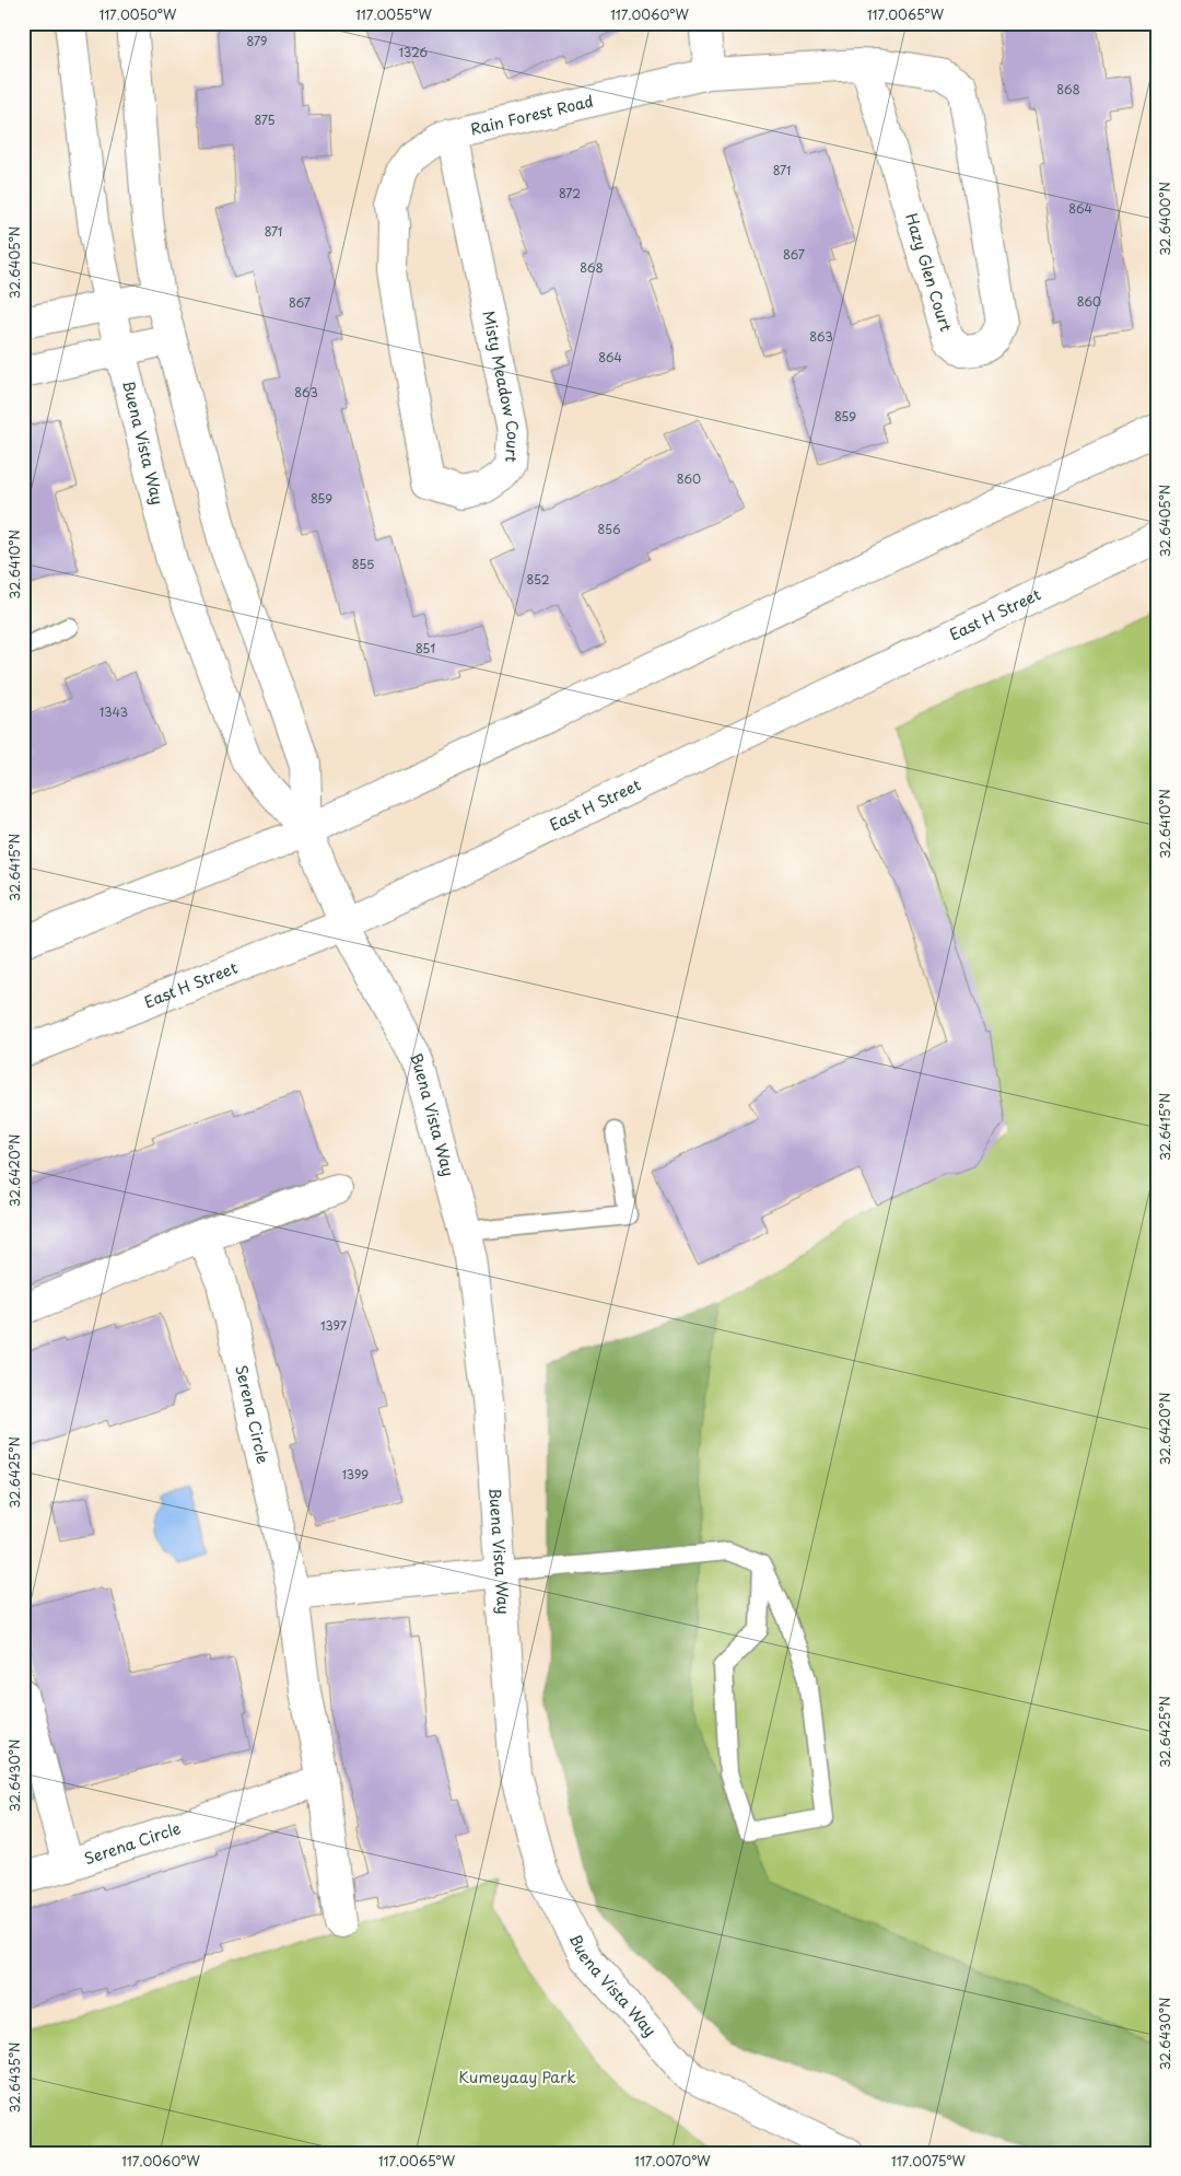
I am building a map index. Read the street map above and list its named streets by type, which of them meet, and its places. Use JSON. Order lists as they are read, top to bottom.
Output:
{
  "streets": {
    "street": [
      "Rain Forest Road",
      "Hazy Glen Court",
      "Misty Meadow Court",
      "Buena Vista Way",
      "East H Street",
      "Serena Circle"
    ]
  },
  "crossings": [
    ["Rain Forest Road", "Hazy Glen Court"],
    ["Rain Forest Road", "Misty Meadow Court"],
    ["Buena Vista Way", "East H Street"]
  ],
  "parks": ["Kumeyaay Park"],
  "house_numbers": [
    "879",
    "1326",
    "868",
    "875",
    "871",
    "872",
    "864",
    "871",
    "867",
    "868",
    "860",
    "867",
    "863",
    "864",
    "863",
    "859",
    "860",
    "859",
    "856",
    "855",
    "852",
    "851",
    "1343",
    "1397",
    "1399"
  ],
  "coordinates": [
    "117.0050°W",
    "117.0055°W",
    "117.0060°W",
    "117.0065°W",
    "32.6400°N",
    "32.6405°N",
    "32.6410°N",
    "32.6415°N",
    "32.6420°N",
    "32.6425°N",
    "32.6430°N",
    "32.6435°N",
    "117.0070°W",
    "117.0075°W"
  ]
}
